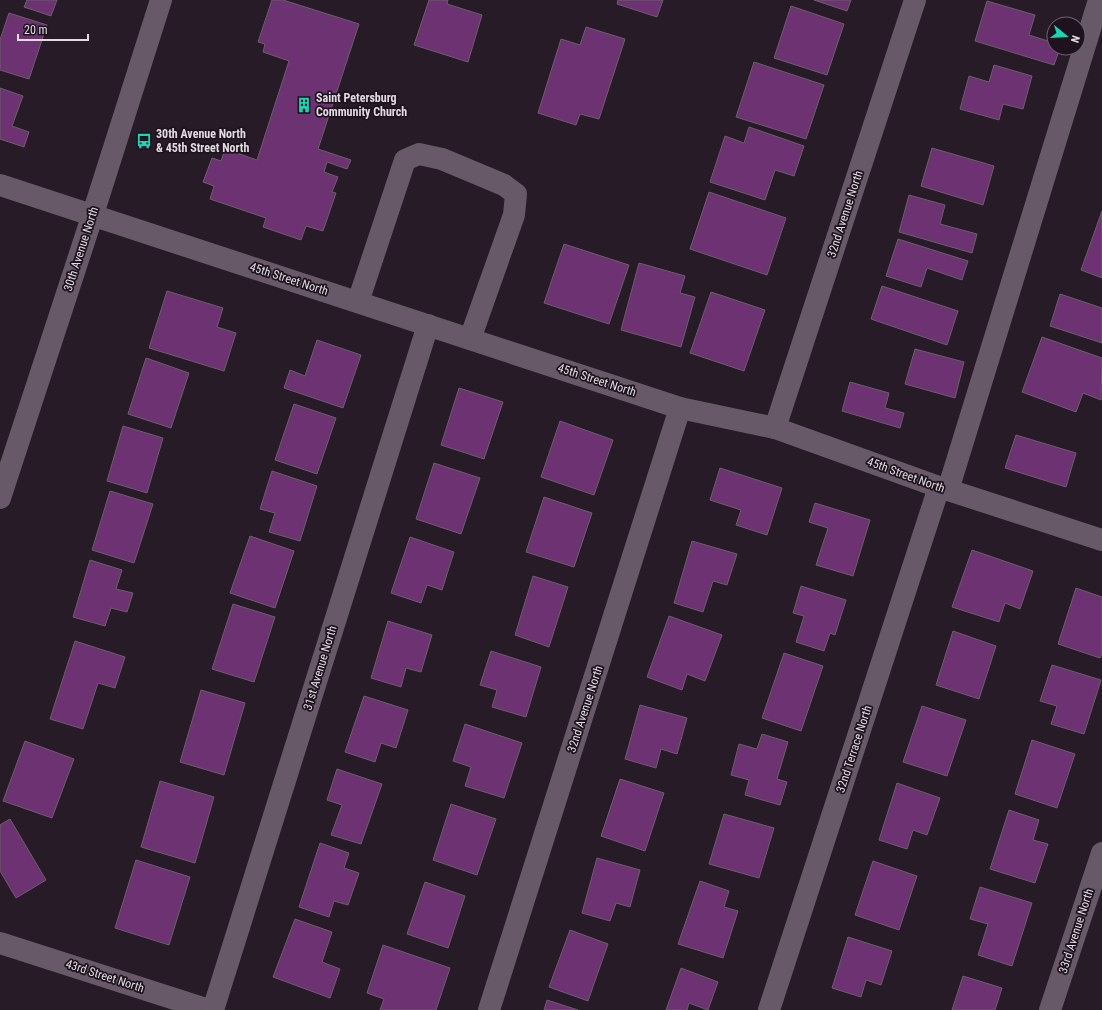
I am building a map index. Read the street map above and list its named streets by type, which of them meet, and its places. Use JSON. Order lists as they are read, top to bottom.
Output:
{
  "streets": {
    "street": [
      "32nd Avenue North",
      "30th Avenue North",
      "45th Street North",
      "31st Avenue North",
      "32nd Terrace North",
      "33rd Avenue North",
      "43rd Street North"
    ]
  },
  "crossings": [
    ["32nd Avenue North", "45th Street North"],
    ["30th Avenue North", "45th Street North"],
    ["45th Street North", "31st Avenue North"],
    ["45th Street North", "32nd Terrace North"]
  ],
  "places": {
    "building": ["Saint Petersburg Community Church"],
    "bus stop": ["30th Avenue North & 45th Street North"]
  },
  "scale_bar": "20 m",
  "north": "right"
}
